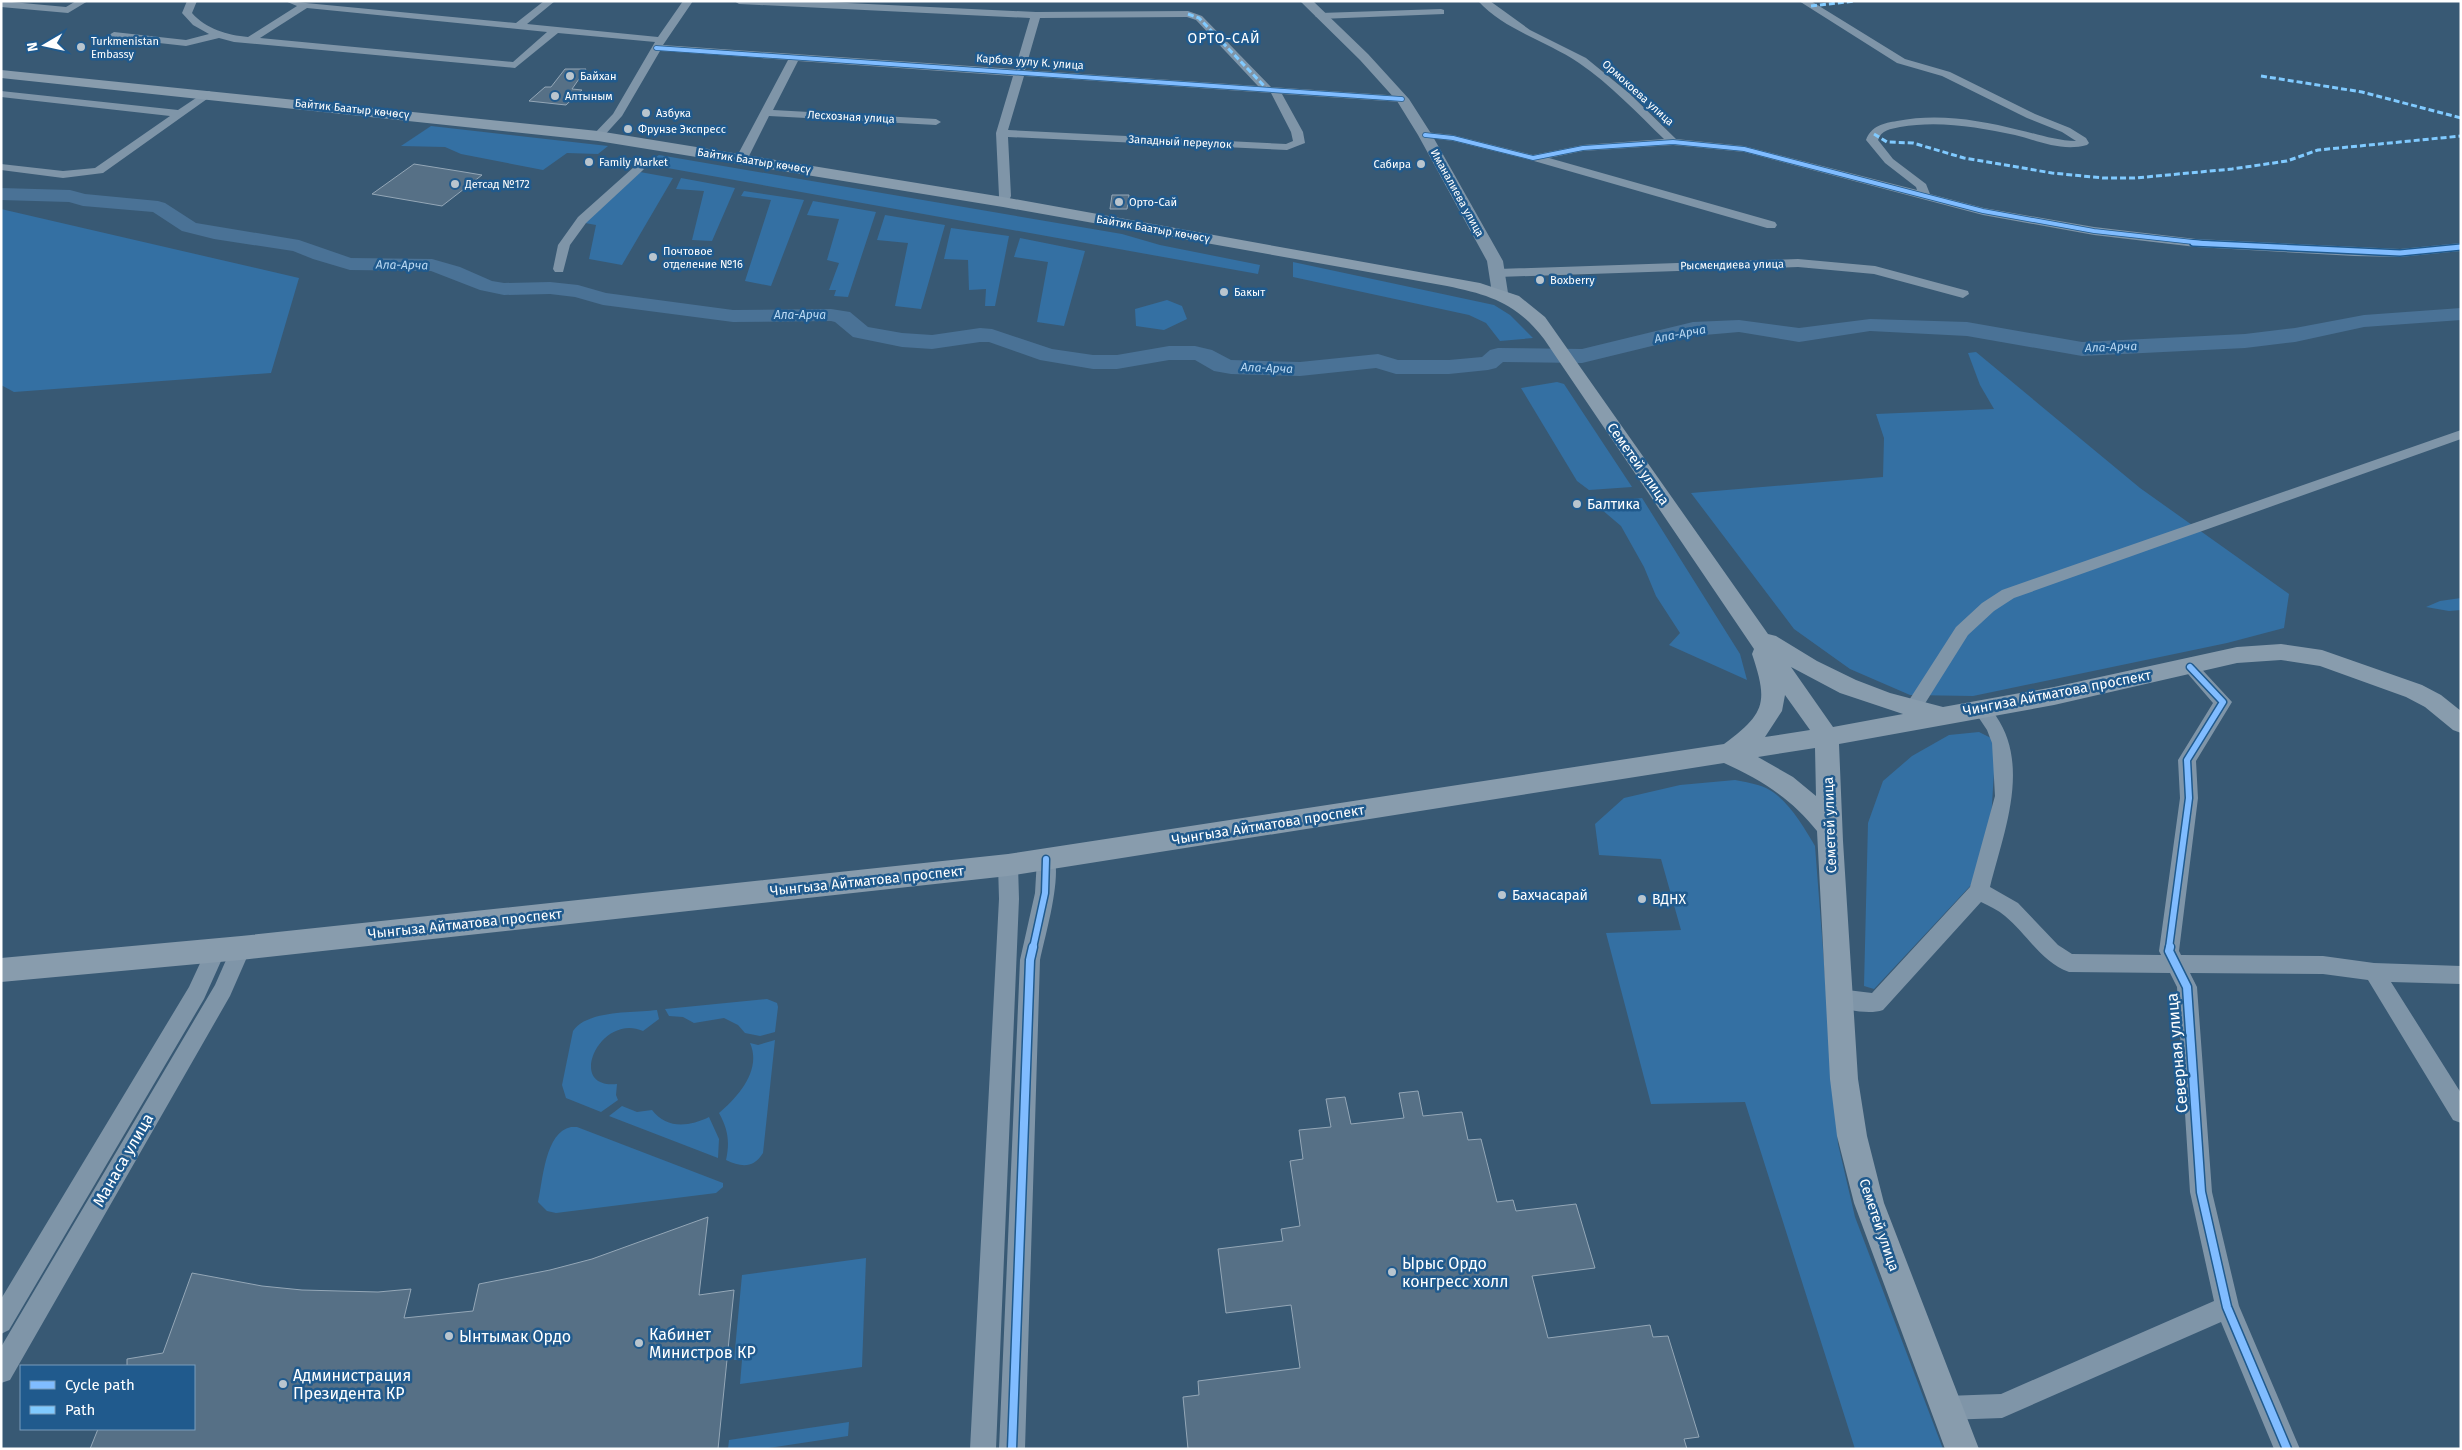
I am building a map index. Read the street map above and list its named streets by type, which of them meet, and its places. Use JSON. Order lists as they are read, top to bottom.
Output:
{
  "streets": {
    "main road": [
      "Байтик Баатыр көчөсү",
      "Семетей улица",
      "Чингиза Айтматова проспект",
      "Чынгыза Айтматова проспект"
    ],
    "street": [
      "Карбоз уулу К. улица",
      "Ормокоева улица",
      "Лесхозная улица",
      "Западный переулок",
      "Иманалиева улица",
      "Рысмендиева улица",
      "Северная улица",
      "Манаса улица"
    ]
  },
  "crossings": [
    ["Карбоз уулу К. улица", "Западный переулок"],
    ["Карбоз уулу К. улица", "Иманалиева улица"],
    ["Байтик Баатыр көчөсү", "Иманалиева улица"],
    ["Байтик Баатыр көчөсү", "Семетей улица"],
    ["Иманалиева улица", "Рысмендиева улица"],
    ["Иманалиева улица", "Семетей улица"],
    ["Семетей улица", "Чингиза Айтматова проспект"],
    ["Чингиза Айтматова проспект", "Чынгыза Айтматова проспект"],
    ["Чингиза Айтматова проспект", "Северная улица"],
    ["Чынгыза Айтматова проспект", "Манаса улица"]
  ],
  "districts": ["ОРТО-САЙ"],
  "water": ["Ала-Арча"],
  "places": [
    "Turkmenistan Embassy",
    "Байхан",
    "Алтыным",
    "Азбука",
    "Фрунзе Экспресс",
    "Family Market",
    "Сабира",
    "Детсад №172",
    "Орто-Сай",
    "Почтовое отделение №16",
    "Boxberry",
    "Бакыт",
    "Балтика",
    "Бахчасарай",
    "ВДНХ",
    "Ырыс Ордо конгресс холл",
    "Ынтымак Ордо",
    "Кабинет Министров КР",
    "Администрация Президента КР"
  ],
  "legend": ["Cycle path", "Path"],
  "north": "left"
}
